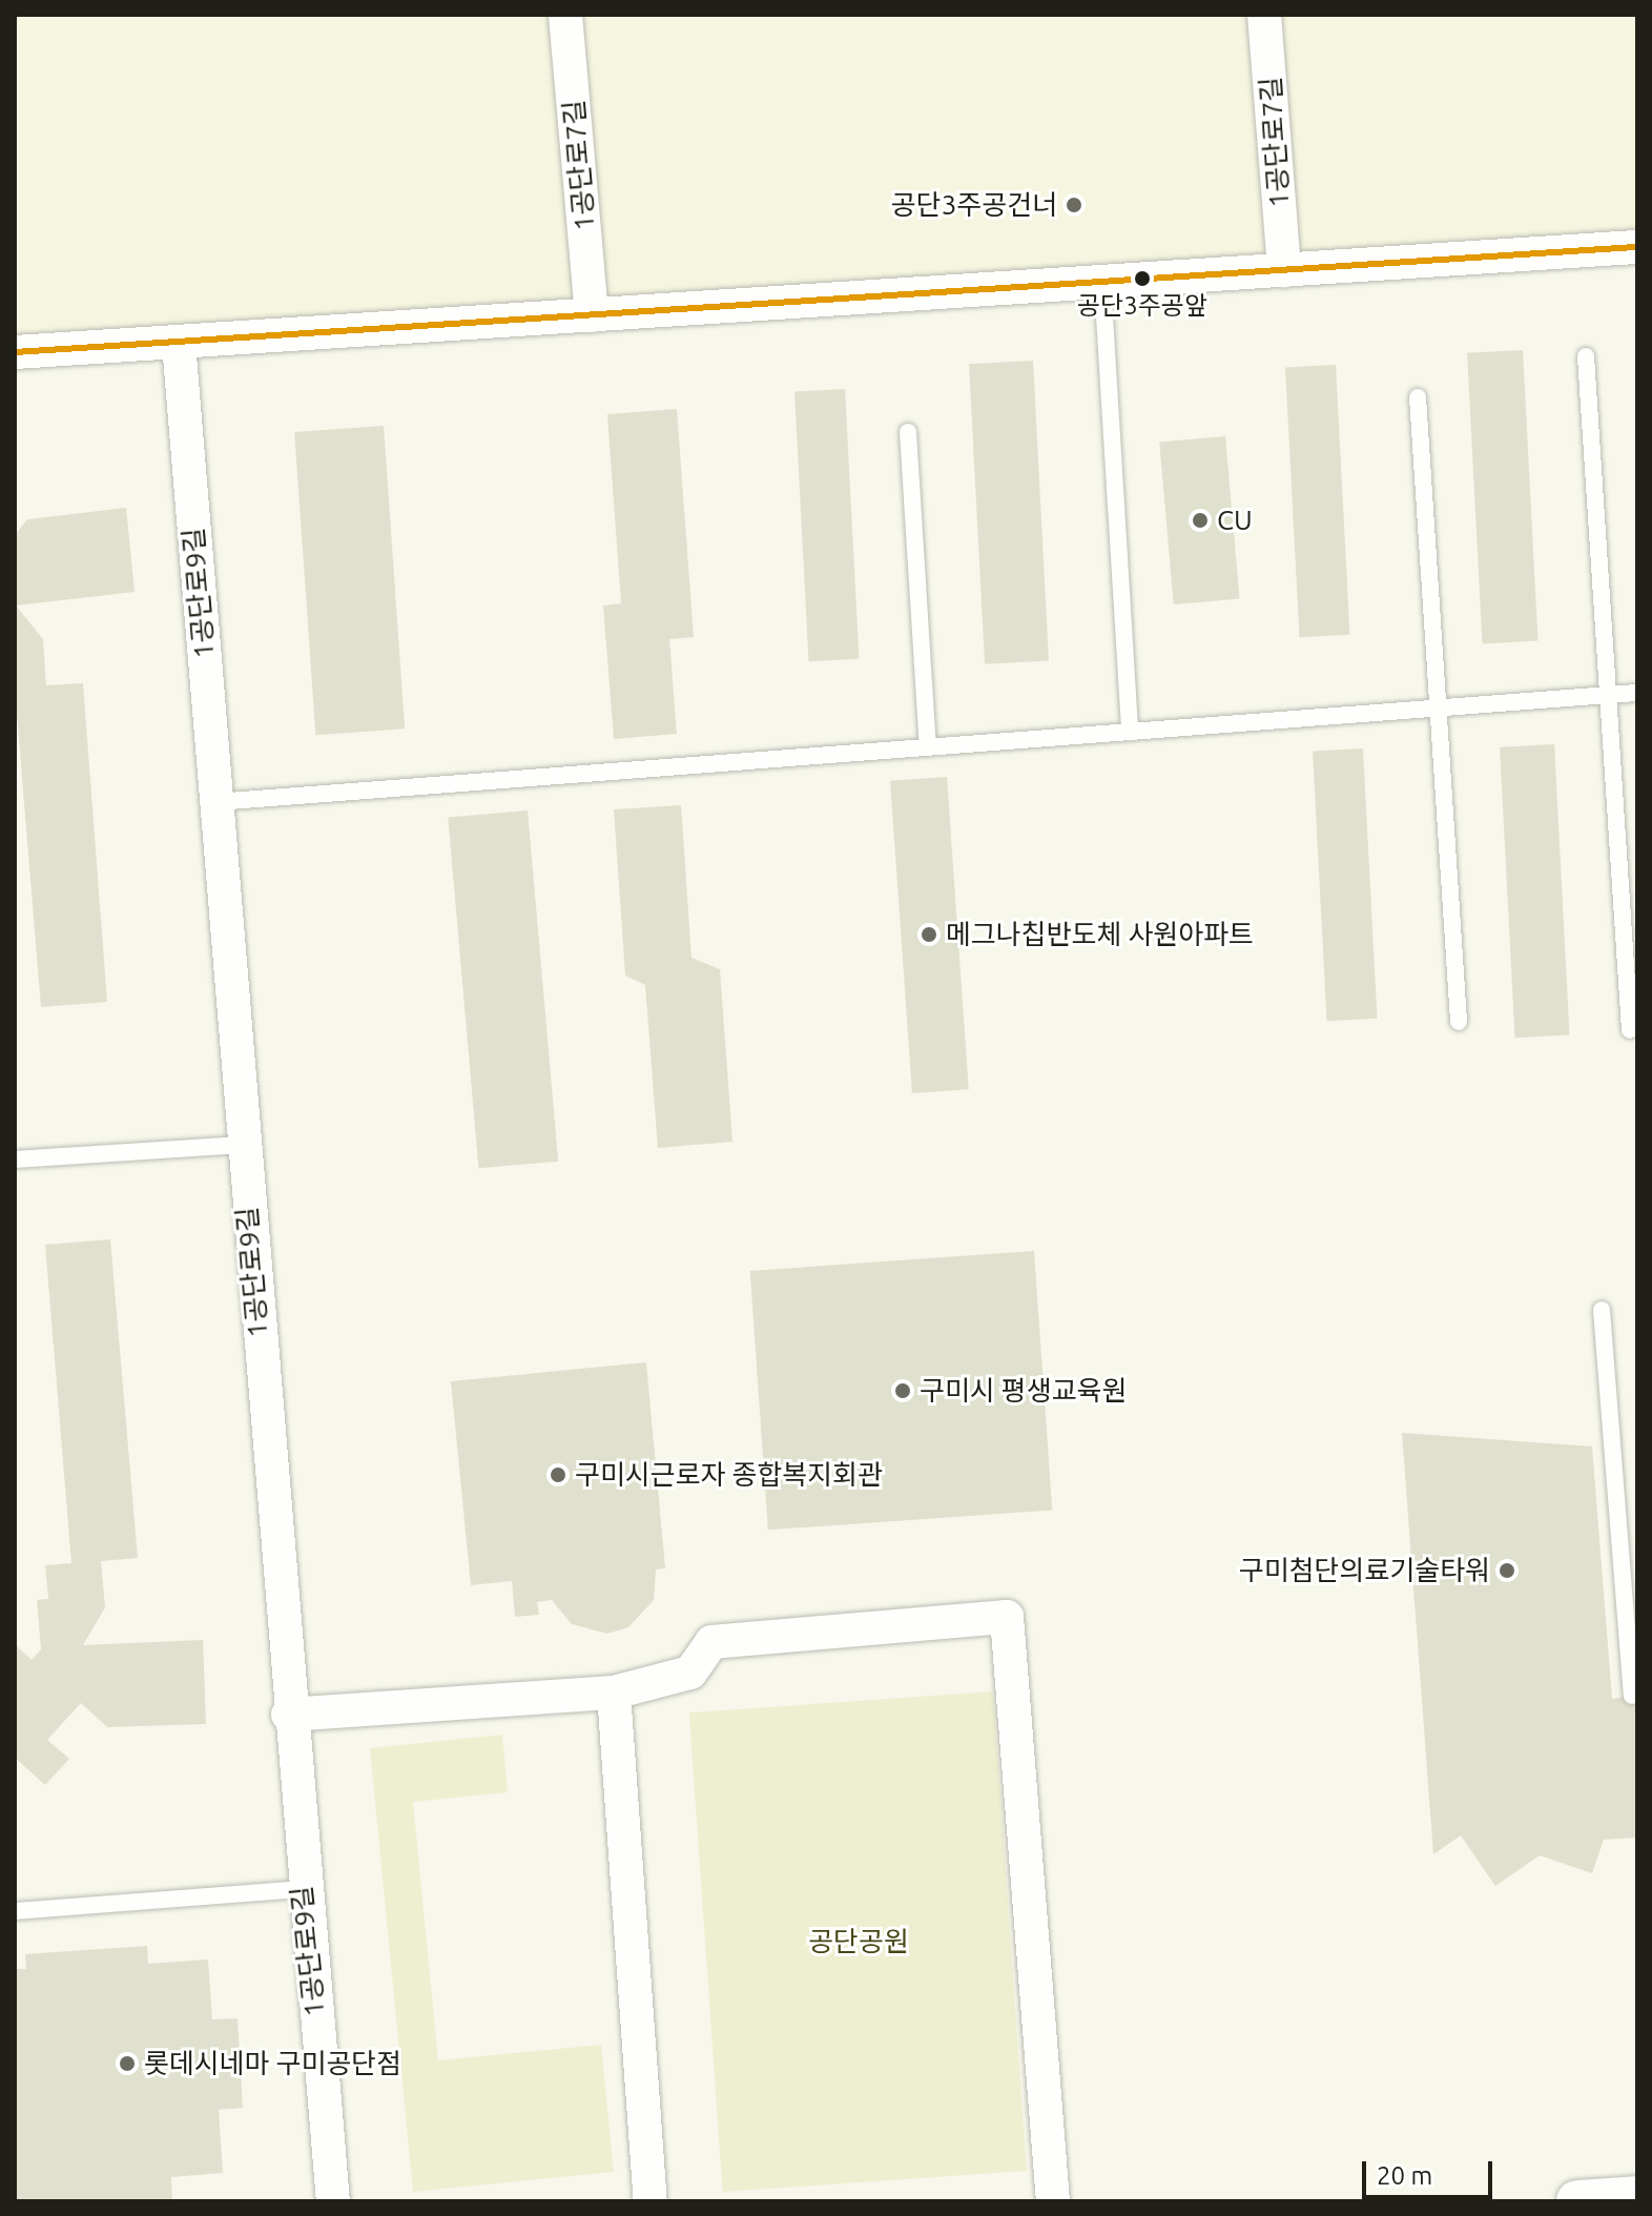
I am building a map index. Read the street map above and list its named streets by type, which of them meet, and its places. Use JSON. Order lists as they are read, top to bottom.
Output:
{
  "streets": {
    "street": ["1공단로7길", "1공단로9길"]
  },
  "parks": ["공단공원"],
  "places": [
    "공단3주공건너",
    "공단3주공앞",
    "CU",
    "메그나칩반도체 사원아파트",
    "구미시 평생교육원",
    "구미시근로자 종합복지회관",
    "구미첨단의료기술타워",
    "롯데시네마 구미공단점"
  ],
  "scale_bar": "20 m"
}
